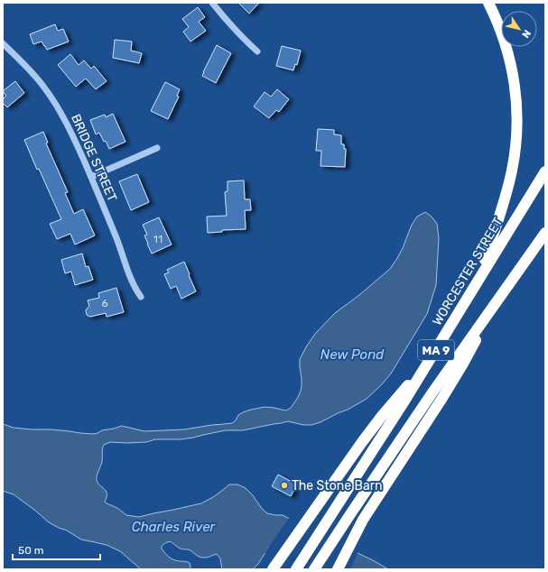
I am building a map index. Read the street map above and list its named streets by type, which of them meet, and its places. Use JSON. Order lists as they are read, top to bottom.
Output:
{
  "streets": {
    "highway": ["WORCESTER STREET", "MA 9"],
    "street": ["BRIDGE STREET"]
  },
  "water": ["New Pond", "Charles River"],
  "places": ["The Stone Barn"],
  "house_numbers": ["11", "6"],
  "scale_bar": "50 m",
  "north": "bottom right"
}
